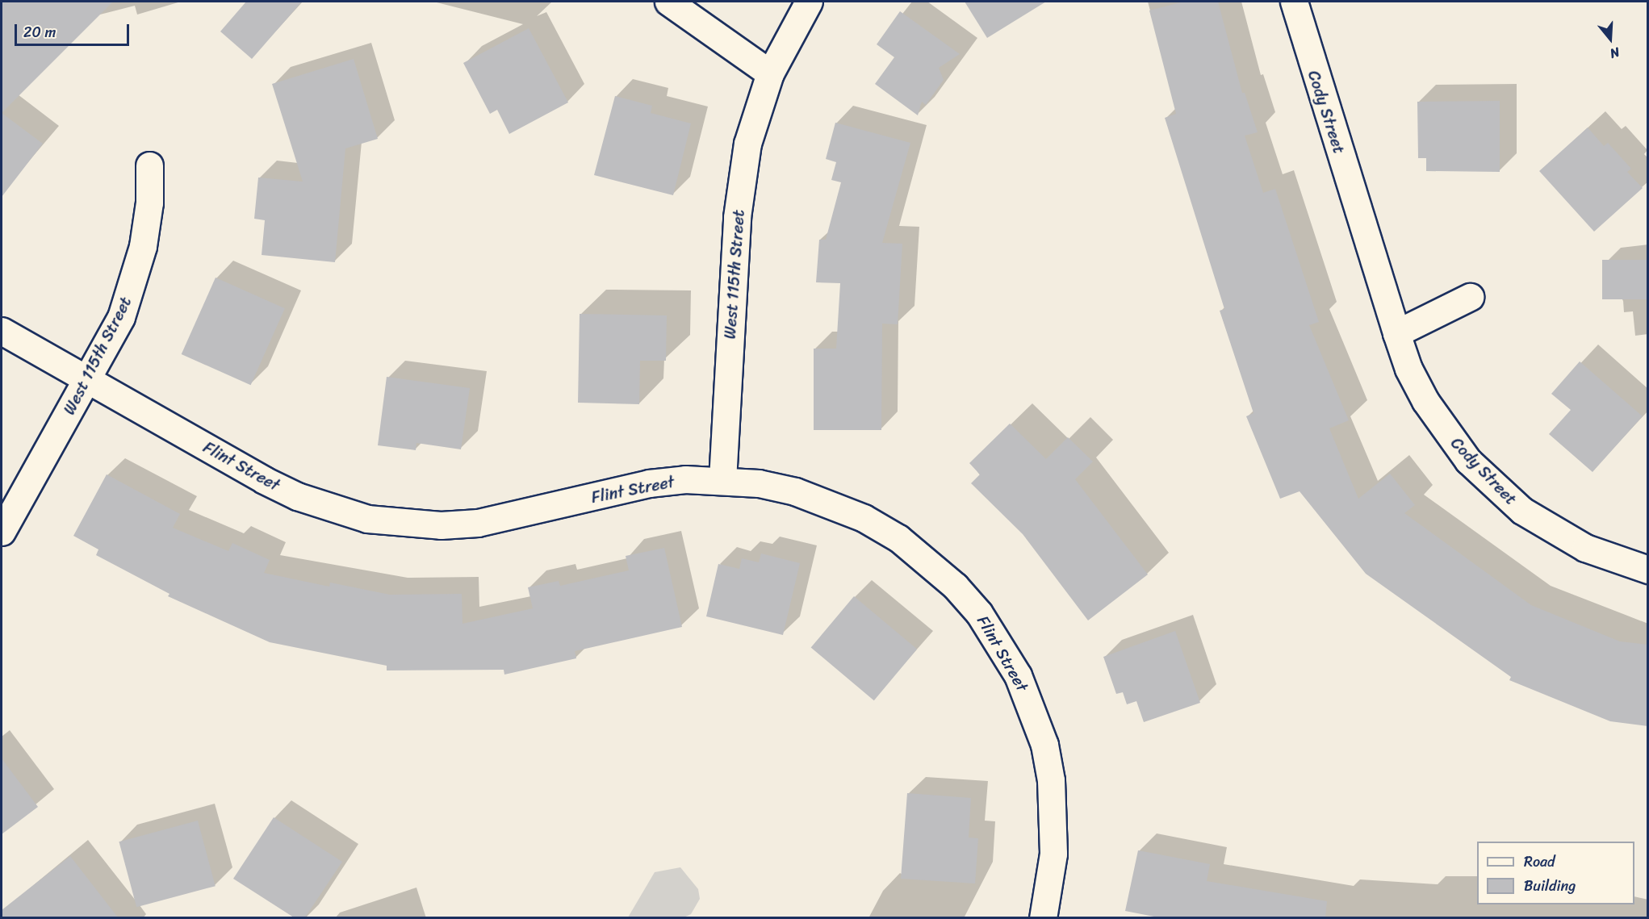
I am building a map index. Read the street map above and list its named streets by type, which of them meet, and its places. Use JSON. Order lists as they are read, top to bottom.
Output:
{
  "streets": {
    "street": ["Cody Street", "West 115th Street", "Flint Street"]
  },
  "crossings": [
    ["West 115th Street", "Flint Street"]
  ],
  "legend": ["Road", "Building"],
  "scale_bar": "20 m",
  "north": "bottom"
}
